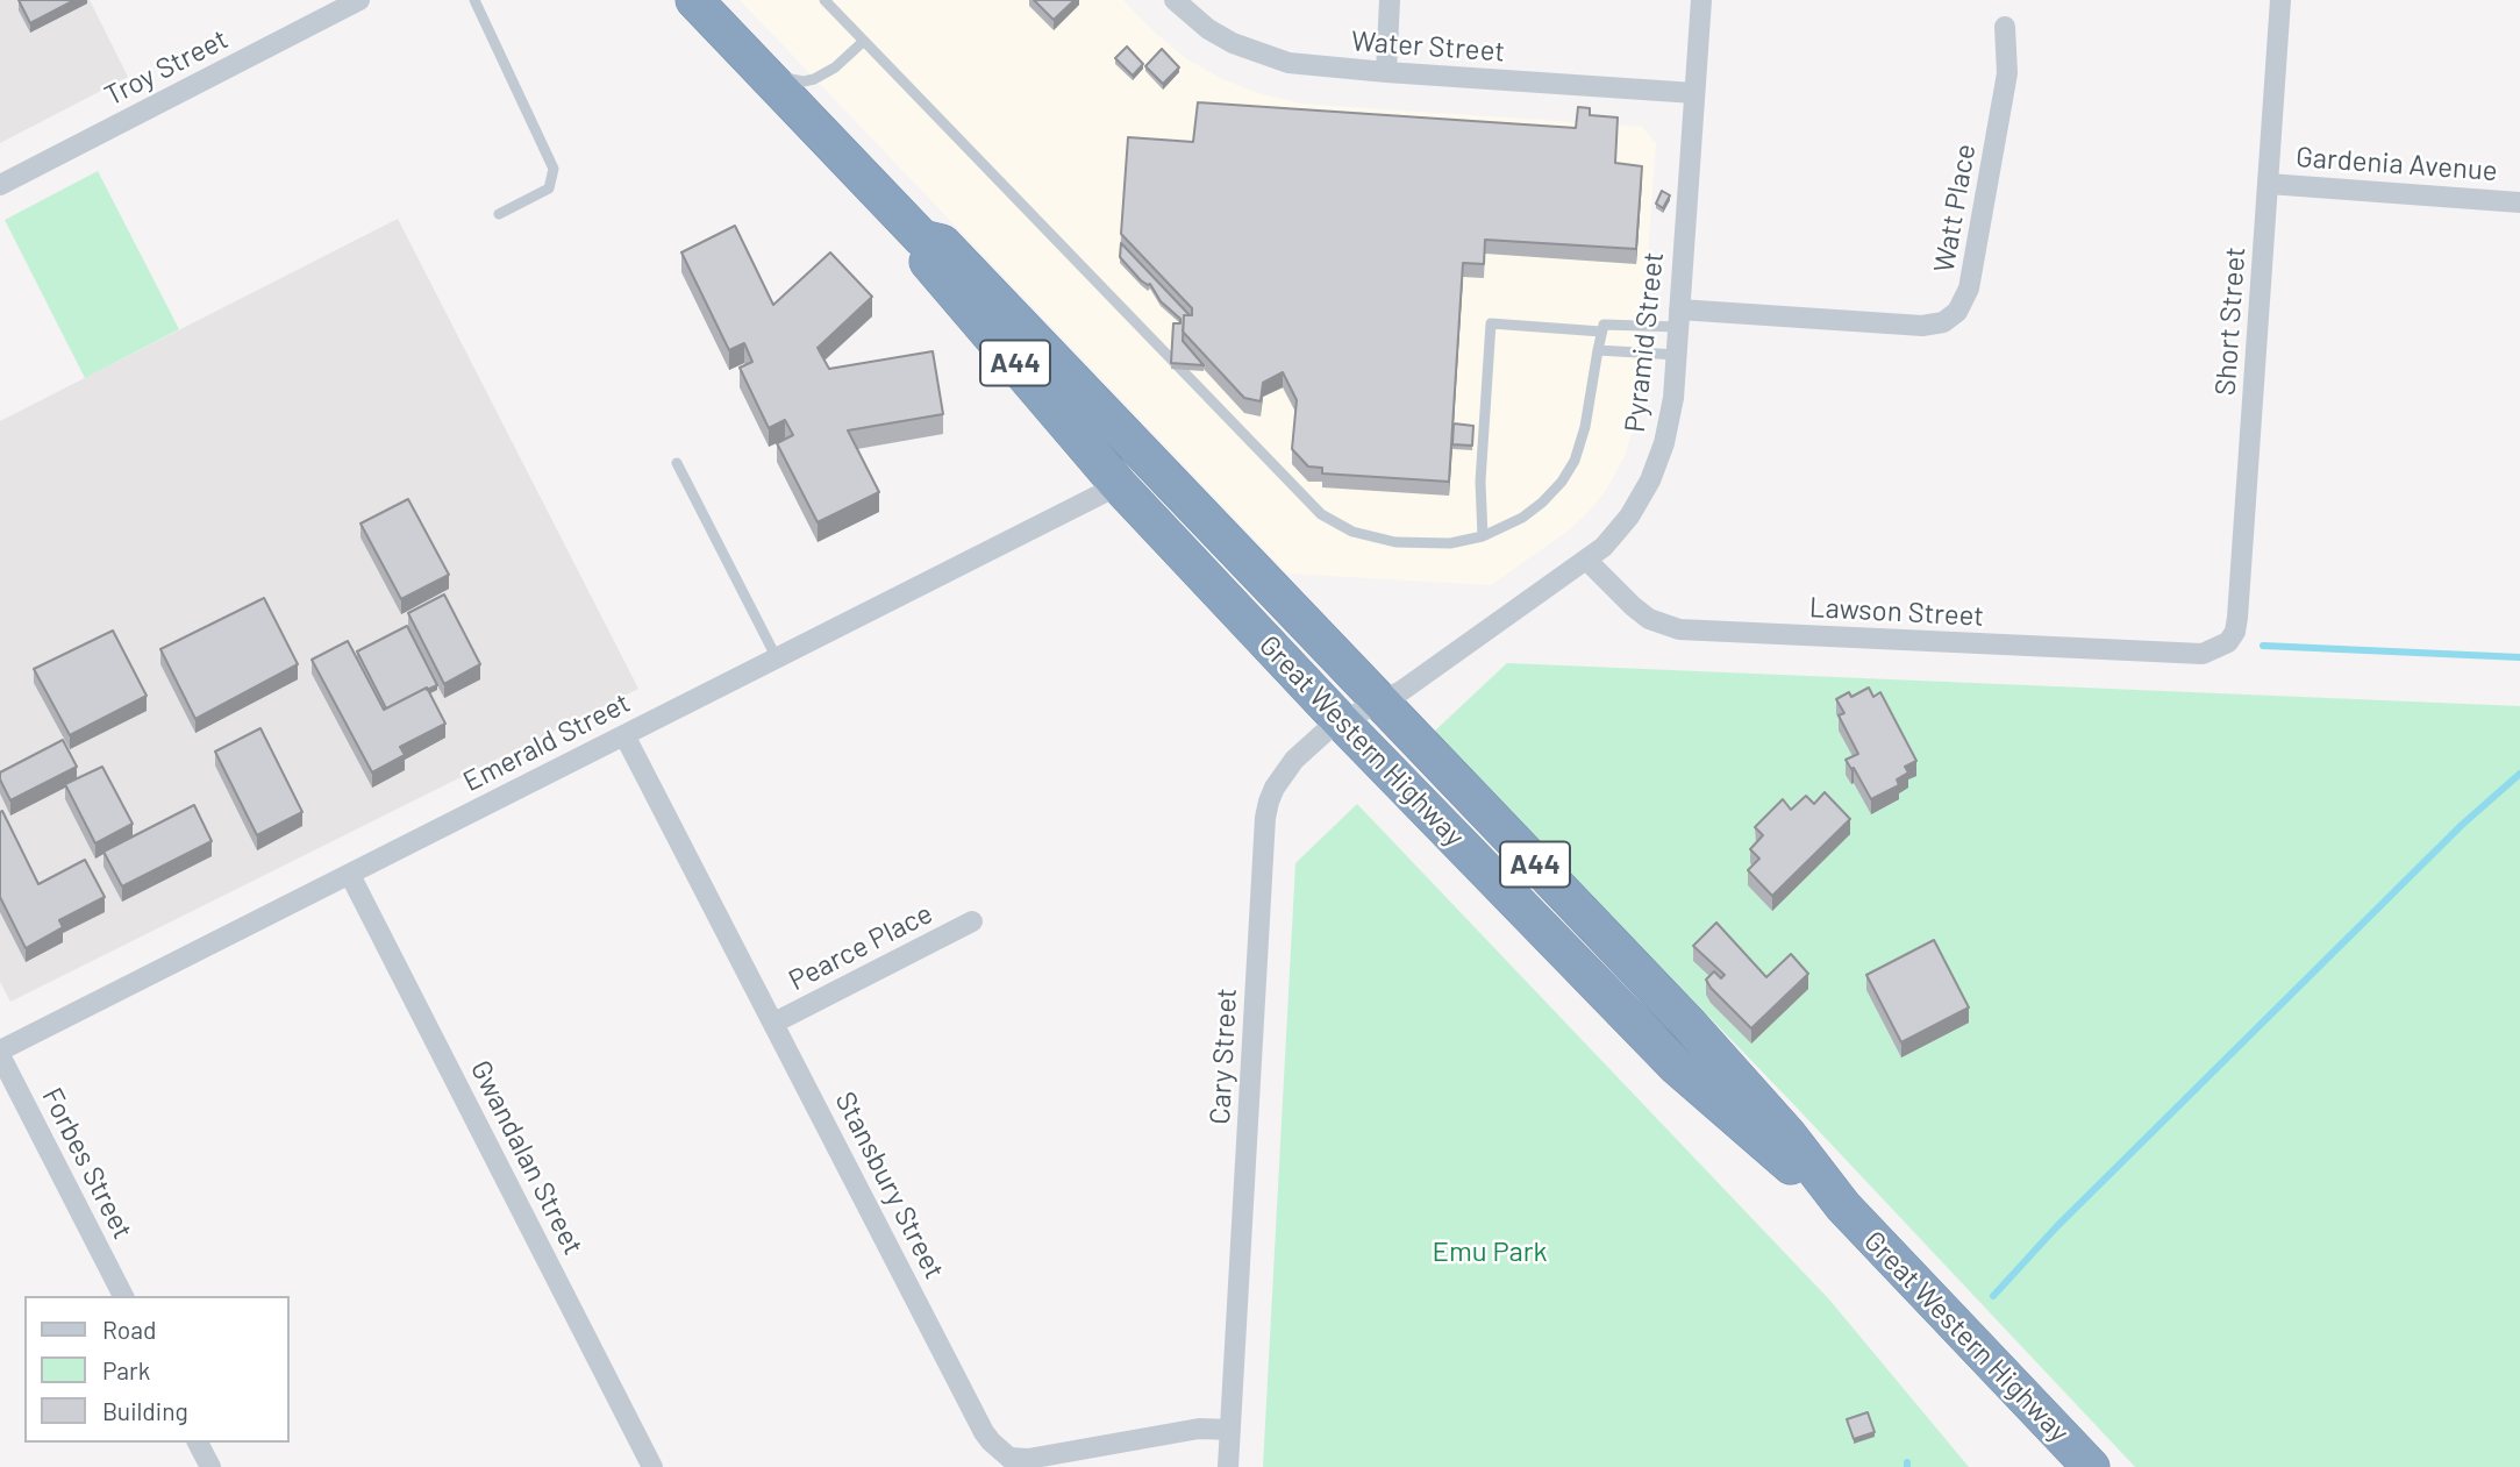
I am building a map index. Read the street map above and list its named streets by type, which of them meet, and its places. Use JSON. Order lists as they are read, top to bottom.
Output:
{
  "streets": {
    "highway": ["A44", "Great Western Highway"],
    "street": [
      "Water Street",
      "Troy Street",
      "Gardenia Avenue",
      "Watt Place",
      "Short Street",
      "Pyramid Street",
      "Lawson Street",
      "Emerald Street",
      "Pearce Place",
      "Cary Street",
      "Gwandalan Street",
      "Forbes Street",
      "Stansbury Street"
    ]
  },
  "crossings": [
    ["Water Street", "Pyramid Street"],
    ["Gardenia Avenue", "Short Street"],
    ["Watt Place", "Pyramid Street"],
    ["Short Street", "Lawson Street"],
    ["Pyramid Street", "Lawson Street"],
    ["Pyramid Street", "Great Western Highway"],
    ["Pyramid Street", "Cary Street"],
    ["Great Western Highway", "Emerald Street"],
    ["Great Western Highway", "Cary Street"],
    ["Emerald Street", "Gwandalan Street"],
    ["Emerald Street", "Forbes Street"],
    ["Emerald Street", "Stansbury Street"],
    ["Pearce Place", "Stansbury Street"],
    ["Cary Street", "Stansbury Street"]
  ],
  "parks": ["Emu Park"],
  "legend": ["Road", "Park", "Building"]
}
